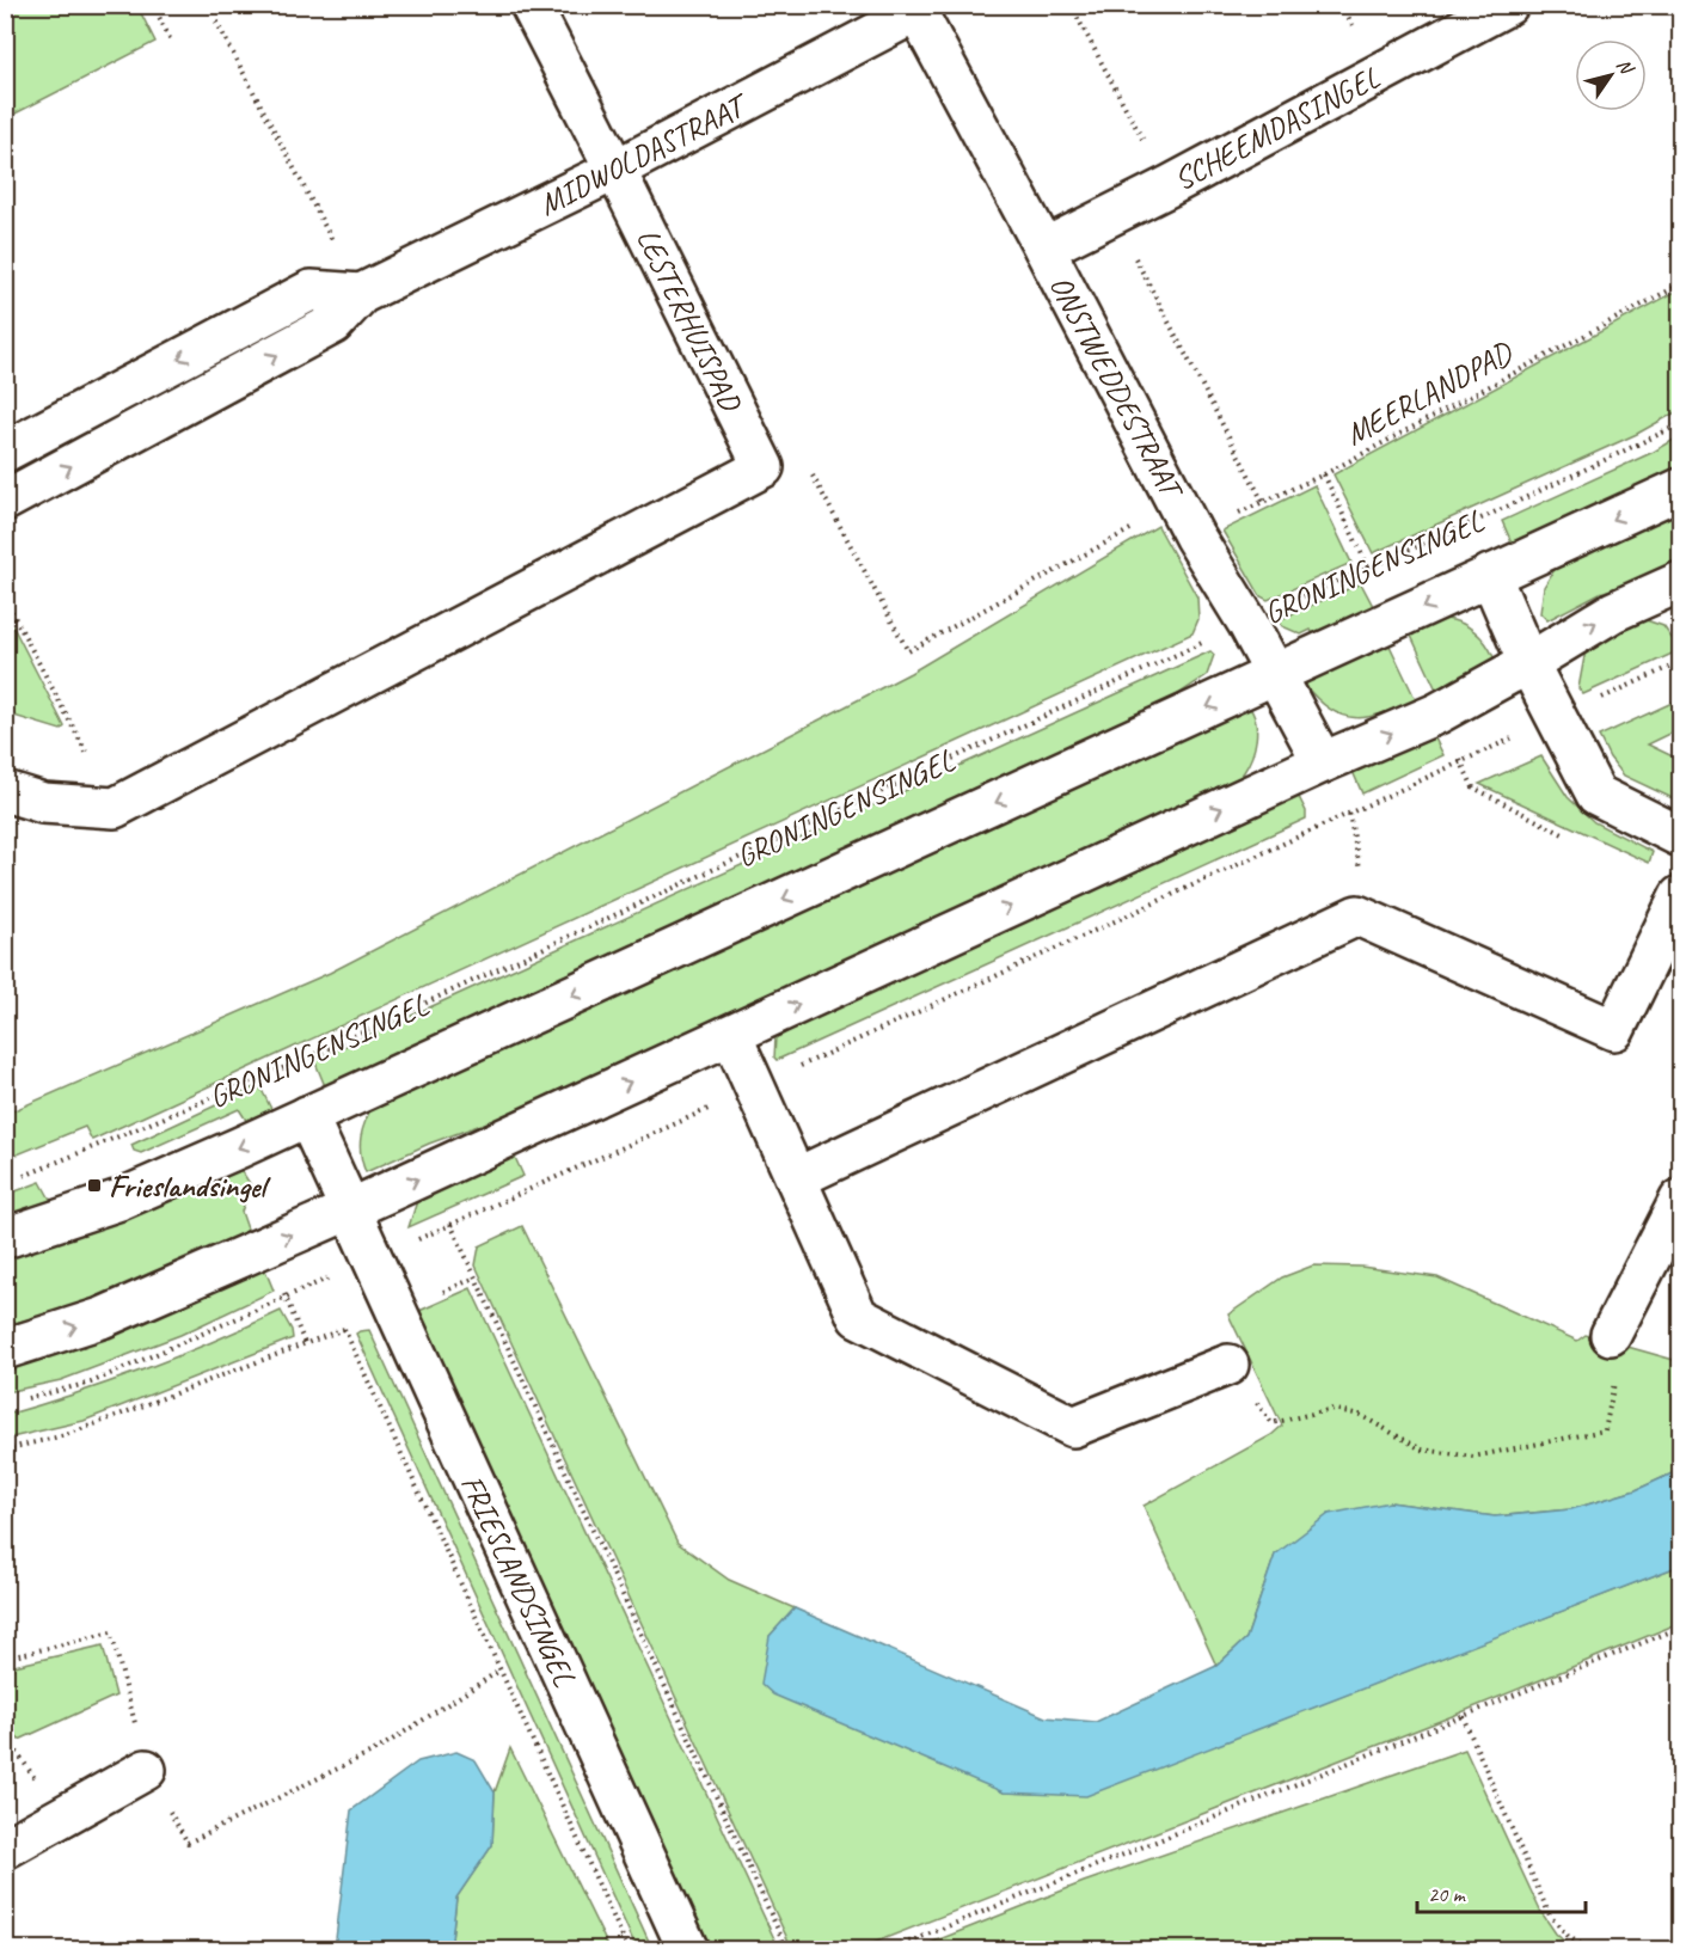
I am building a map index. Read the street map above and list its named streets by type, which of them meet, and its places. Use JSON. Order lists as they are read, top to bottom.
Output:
{
  "streets": {
    "street": [
      "SCHEEMDASINGEL",
      "MIDWOLDASTRAAT",
      "LESTERHUISPAD",
      "ONSTWEDDESTRAAT",
      "GRONINGENSINGEL",
      "FRIESLANDSINGEL"
    ],
    "path": ["MEERLANDPAD"]
  },
  "crossings": [
    ["SCHEEMDASINGEL", "ONSTWEDDESTRAAT"],
    ["MIDWOLDASTRAAT", "LESTERHUISPAD"],
    ["MIDWOLDASTRAAT", "ONSTWEDDESTRAAT"],
    ["LESTERHUISPAD", "MEERLANDPAD"],
    ["ONSTWEDDESTRAAT", "MEERLANDPAD"],
    ["ONSTWEDDESTRAAT", "GRONINGENSINGEL"],
    ["GRONINGENSINGEL", "FRIESLANDSINGEL"]
  ],
  "places": {
    "transit": ["Frieslandsingel"]
  },
  "scale_bar": "20 m",
  "north": "top right"
}
